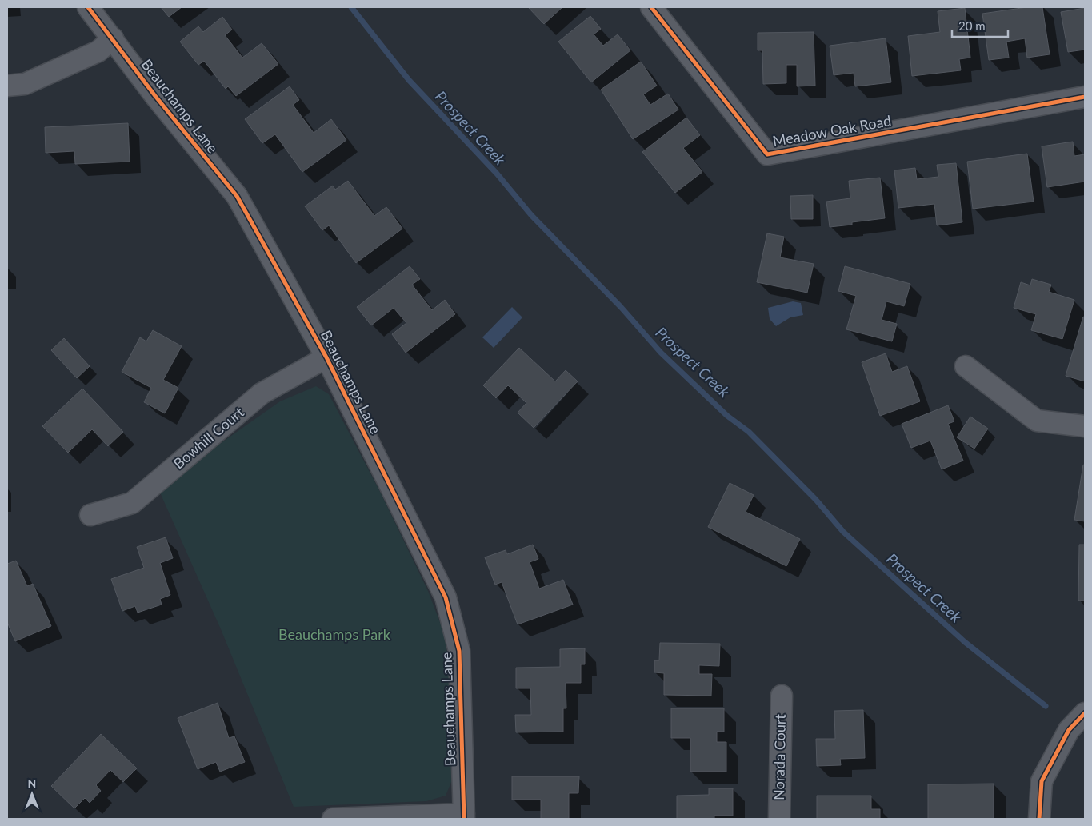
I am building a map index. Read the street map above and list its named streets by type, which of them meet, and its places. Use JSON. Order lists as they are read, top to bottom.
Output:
{
  "streets": {
    "street": [
      "Beauchamps Lane",
      "Meadow Oak Road",
      "Bowhill Court",
      "Norada Court"
    ]
  },
  "crossings": [
    ["Beauchamps Lane", "Bowhill Court"]
  ],
  "water": ["Prospect Creek"],
  "parks": ["Beauchamps Park"],
  "scale_bar": "20 m",
  "north": "top"
}
